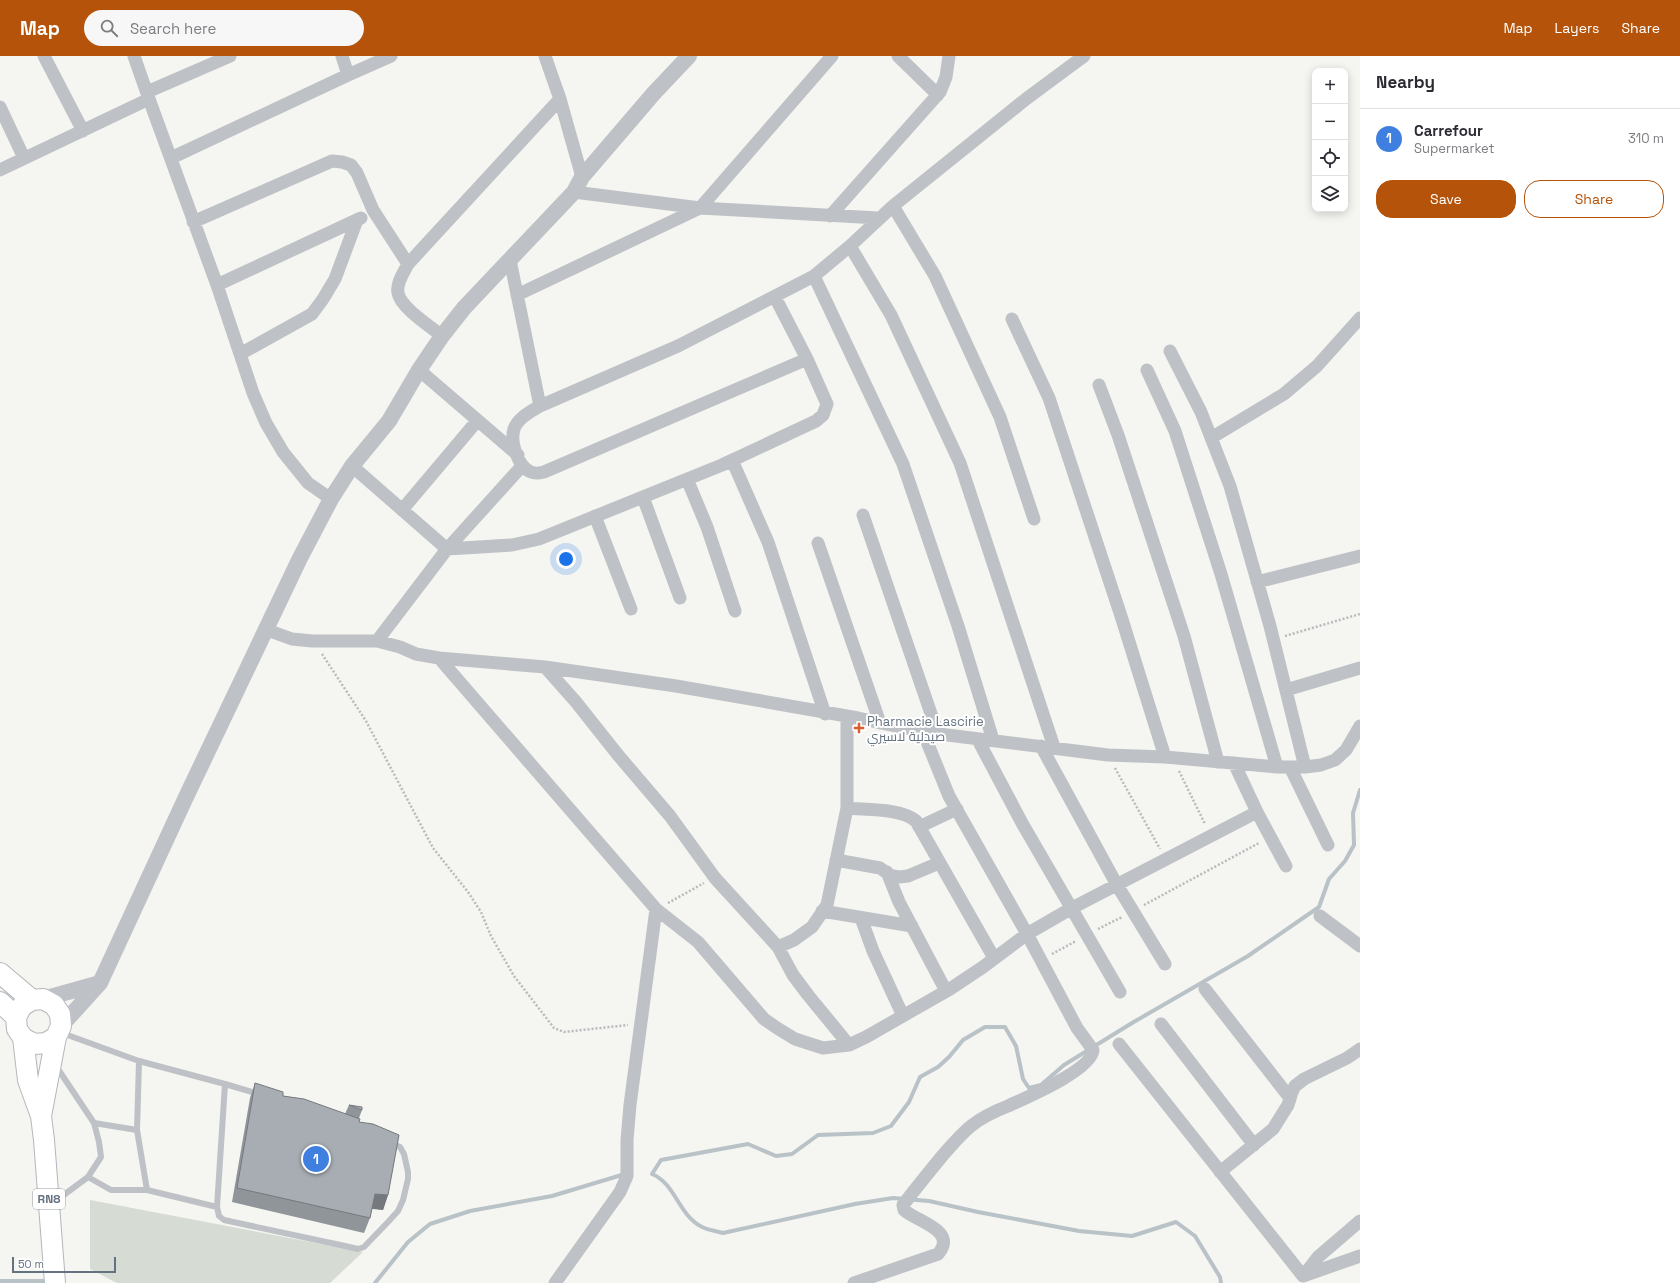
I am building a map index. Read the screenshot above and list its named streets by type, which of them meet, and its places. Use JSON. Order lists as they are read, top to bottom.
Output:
{
  "streets": {
    "main road": ["RN8"]
  },
  "places": {
    "health": ["Pharmacie Lascirie صيدلية لاسيري"]
  },
  "scale_bar": "50 m",
  "page": {
    "header": "Map",
    "search": "Search here",
    "nav": ["Map", "Layers", "Share"],
    "heading": "Nearby",
    "map_buttons": ["+", "−"],
    "list": [
      {
        "mark": "1",
        "name": "Carrefour",
        "note": "Supermarket",
        "value": "310 m"
      }
    ],
    "buttons": ["Save", "Share"],
    "pins": "1",
    "scale": "50 m"
  }
}
